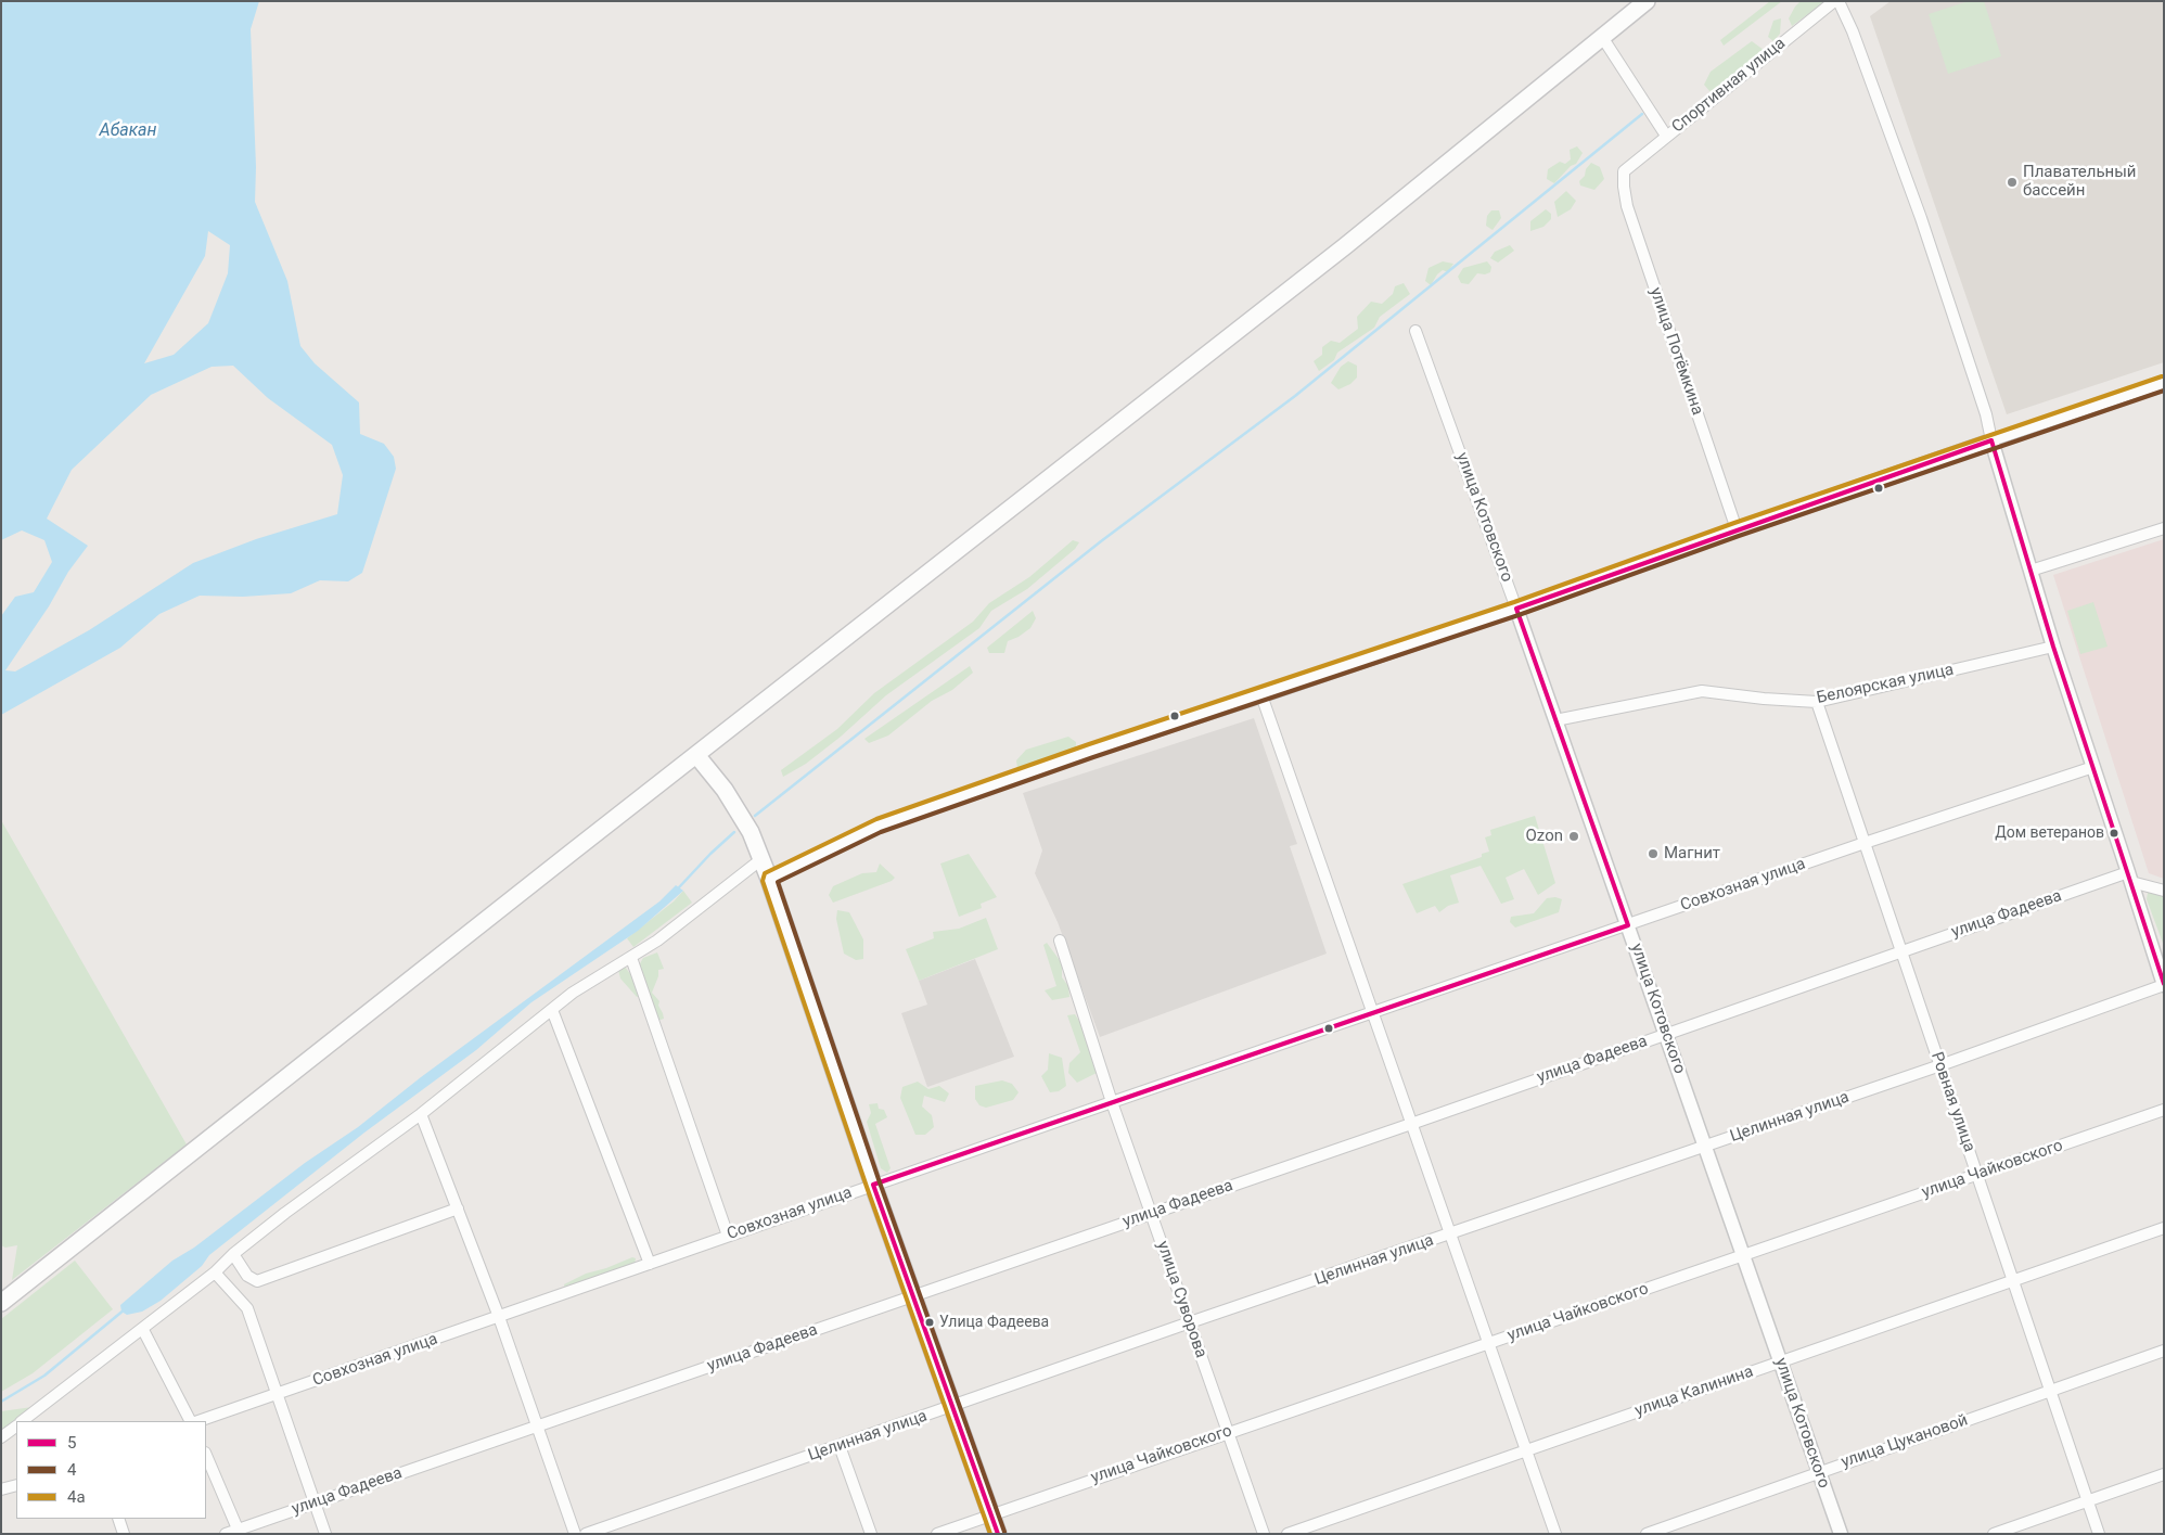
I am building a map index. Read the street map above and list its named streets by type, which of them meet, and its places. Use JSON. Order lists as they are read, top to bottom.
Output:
{
  "streets": {
    "street": [
      "Спортивная улица",
      "улица Потёмкина",
      "улица Котовского",
      "Белоярская улица",
      "Совхозная улица",
      "улица Фадеева",
      "Ровная улица",
      "Целинная улица",
      "улица Чайковского",
      "улица Суворова",
      "улица Калинина",
      "улица Цукановой"
    ]
  },
  "crossings": [
    ["Спортивная улица", "улица Потёмкина"],
    ["улица Котовского", "Белоярская улица"],
    ["улица Котовского", "Совхозная улица"],
    ["улица Котовского", "улица Фадеева"],
    ["улица Котовского", "Целинная улица"],
    ["улица Котовского", "улица Чайковского"],
    ["улица Котовского", "улица Калинина"],
    ["улица Котовского", "улица Цукановой"],
    ["Белоярская улица", "Ровная улица"],
    ["Совхозная улица", "Ровная улица"],
    ["Совхозная улица", "улица Суворова"],
    ["улица Фадеева", "Ровная улица"],
    ["улица Фадеева", "улица Суворова"],
    ["Ровная улица", "Целинная улица"],
    ["Ровная улица", "улица Чайковского"],
    ["Ровная улица", "улица Калинина"],
    ["Ровная улица", "улица Цукановой"],
    ["Целинная улица", "улица Суворова"],
    ["улица Чайковского", "улица Суворова"]
  ],
  "water": ["Абакан"],
  "places": [
    "Плавательный бассейн",
    "Дом ветеранов",
    "Ozon",
    "Магнит",
    "Улица Фадеева"
  ],
  "lines": ["transit line 4а", "transit line 4", "transit line 5"],
  "legend": ["5", "4", "4а"]
}
